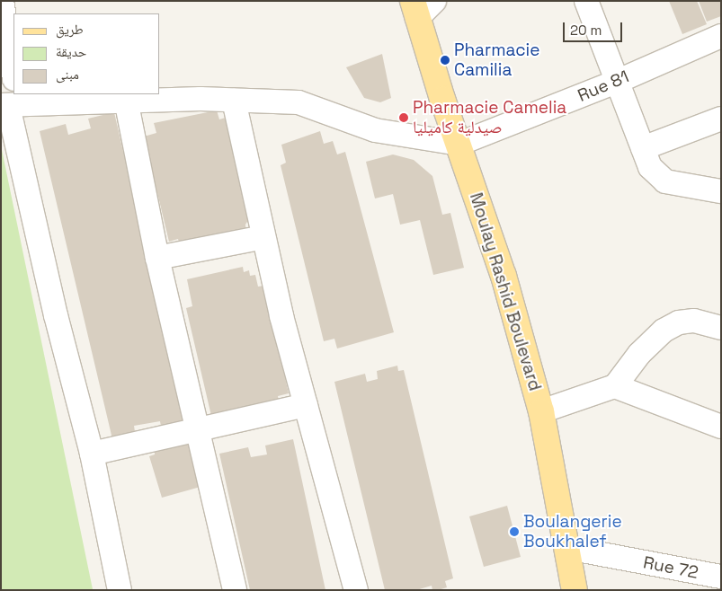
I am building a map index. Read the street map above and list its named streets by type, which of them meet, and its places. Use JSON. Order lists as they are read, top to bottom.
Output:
{
  "streets": {
    "main road": ["Moulay Rashid Boulevard"],
    "street": ["Rue 81", "Rue 72"]
  },
  "crossings": [
    ["Rue 81", "Moulay Rashid Boulevard"],
    ["Moulay Rashid Boulevard", "Rue 72"]
  ],
  "places": ["Pharmacie Camilia", "Pharmacie Camelia صيدلية كاميليا", "Boulangerie Boukhalef"],
  "legend": ["طريق", "حديقة", "مبنى"],
  "scale_bar": "20 m"
}
